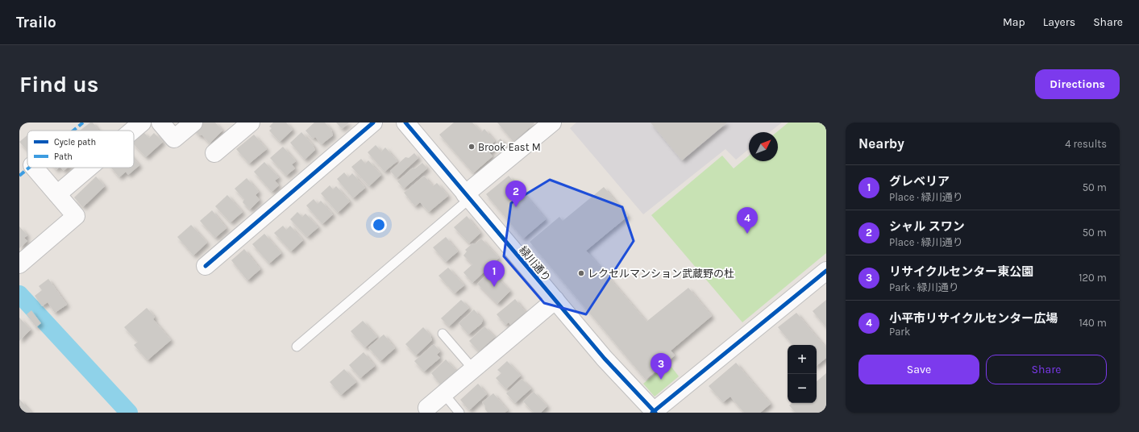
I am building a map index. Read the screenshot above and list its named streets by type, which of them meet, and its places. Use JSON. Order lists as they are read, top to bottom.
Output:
{
  "streets": {
    "street": ["緑川通り"]
  },
  "places": ["Brook East M", "レクセルマンション武蔵野の杜"],
  "legend": ["Cycle path", "Path"],
  "north": "top right",
  "page": {
    "header": "Trailo",
    "nav": ["Map", "Layers", "Share"],
    "buttons": [
      "Directions",
      ["Save", "Share"]
    ],
    "title": "Find us",
    "heading": ["Nearby", "4 results"],
    "list": [
      {
        "mark": "1",
        "name": "グレベリア",
        "note": "Place · 緑川通り",
        "value": "50 m"
      },
      {
        "mark": "2",
        "name": "シャル スワン",
        "note": "Place · 緑川通り",
        "value": "50 m"
      },
      {
        "mark": "3",
        "name": "リサイクルセンター東公園",
        "note": "Park · 緑川通り",
        "value": "120 m"
      },
      {
        "mark": "4",
        "name": "小平市リサイクルセンター広場",
        "note": "Park",
        "value": "140 m"
      }
    ],
    "pins": [
      "2",
      "4",
      "1",
      "3"
    ],
    "map_buttons": ["+", "−"]
  }
}
